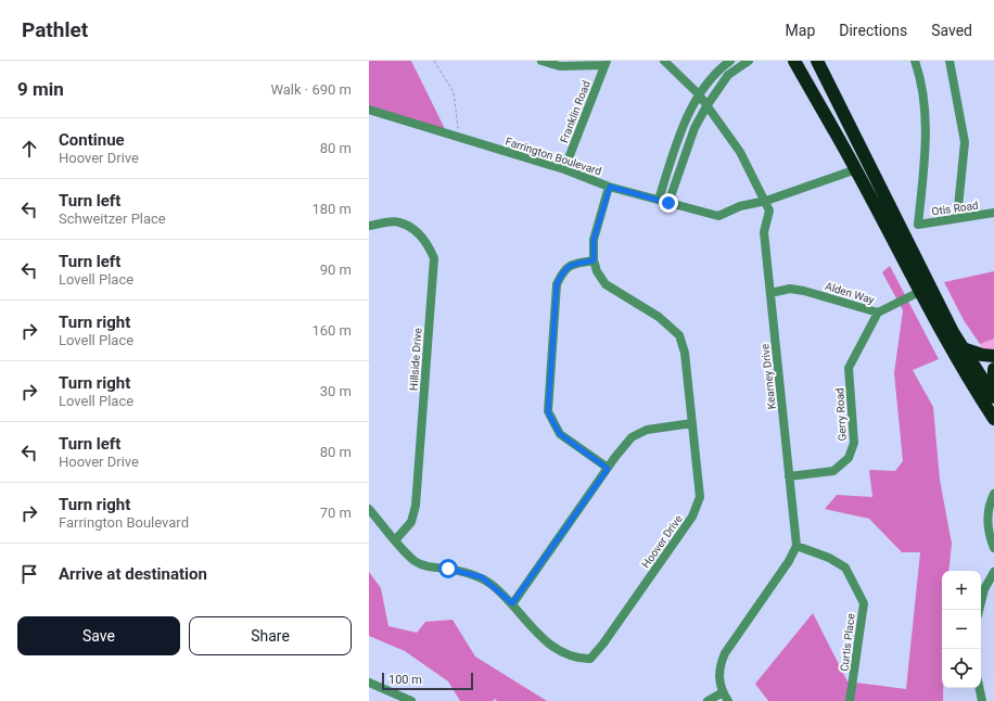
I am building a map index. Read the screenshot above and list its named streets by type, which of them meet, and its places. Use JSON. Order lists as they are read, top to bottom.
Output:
{
  "streets": {
    "street": [
      "Franklin Road",
      "Farrington Boulevard",
      "Otis Road",
      "Alden Way",
      "Hillside Drive",
      "Kearney Drive",
      "Gerry Road",
      "Hoover Drive",
      "Curtis Place"
    ]
  },
  "crossings": [
    ["Franklin Road", "Farrington Boulevard"],
    ["Farrington Boulevard", "Kearney Drive"],
    ["Farrington Boulevard", "Hoover Drive"],
    ["Alden Way", "Kearney Drive"],
    ["Alden Way", "Gerry Road"],
    ["Hillside Drive", "Hoover Drive"],
    ["Kearney Drive", "Gerry Road"],
    ["Kearney Drive", "Curtis Place"]
  ],
  "scale_bar": "100 m",
  "page": {
    "header": "Pathlet",
    "nav": ["Map", "Directions", "Saved"],
    "heading": ["9 min", "Walk · 690 m"],
    "list": [
      ["Continue", "Hoover Drive", "80 m"],
      ["Turn left", "Schweitzer Place", "180 m"],
      ["Turn left", "Lovell Place", "90 m"],
      ["Turn right", "Lovell Place", "160 m"],
      ["Turn right", "Lovell Place", "30 m"],
      ["Turn left", "Hoover Drive", "80 m"],
      ["Turn right", "Farrington Boulevard", "70 m"],
      "Arrive at destination"
    ],
    "map_buttons": ["+", "−"],
    "buttons": ["Save", "Share"],
    "scale": "100 m"
  }
}
